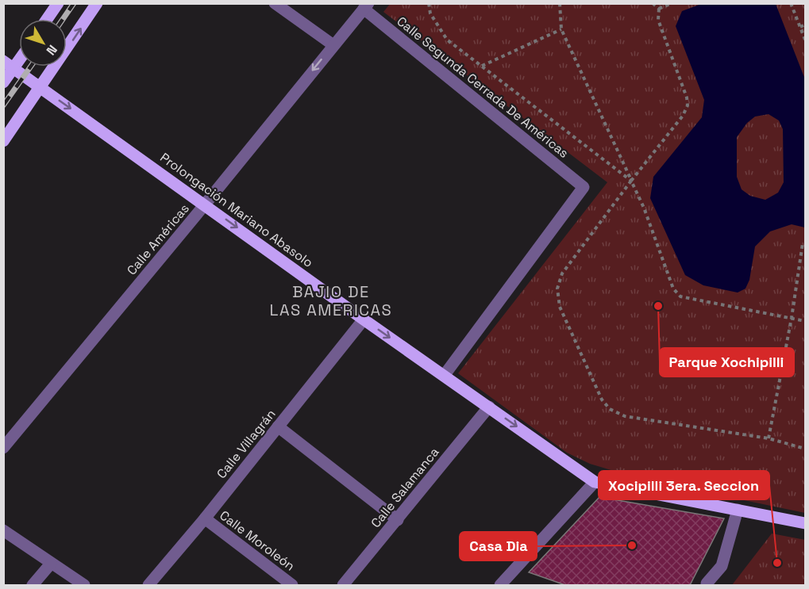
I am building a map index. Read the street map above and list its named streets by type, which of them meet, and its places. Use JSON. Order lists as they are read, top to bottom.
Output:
{
  "streets": {
    "main road": ["Prolongación Mariano Abasolo"],
    "street": [
      "Calle Segunda Cerrada De Américas",
      "Calle Américas",
      "Calle Villagrán",
      "Calle Salamanca",
      "Calle Moroleón"
    ]
  },
  "crossings": [
    ["Calle Segunda Cerrada De Américas", "Prolongación Mariano Abasolo"],
    ["Calle Segunda Cerrada De Américas", "Calle Américas"],
    ["Prolongación Mariano Abasolo", "Calle Américas"],
    ["Prolongación Mariano Abasolo", "Calle Villagrán"],
    ["Prolongación Mariano Abasolo", "Calle Salamanca"],
    ["Calle Villagrán", "Calle Moroleón"]
  ],
  "one_way": ["Prolongación Mariano Abasolo", "Calle Américas"],
  "districts": ["BAJIO DE LAS AMERICAS"],
  "places": ["Parque Xochipilli", "Casa Dia", "Xocipilli 3era. Seccion"],
  "north": "bottom right"
}
